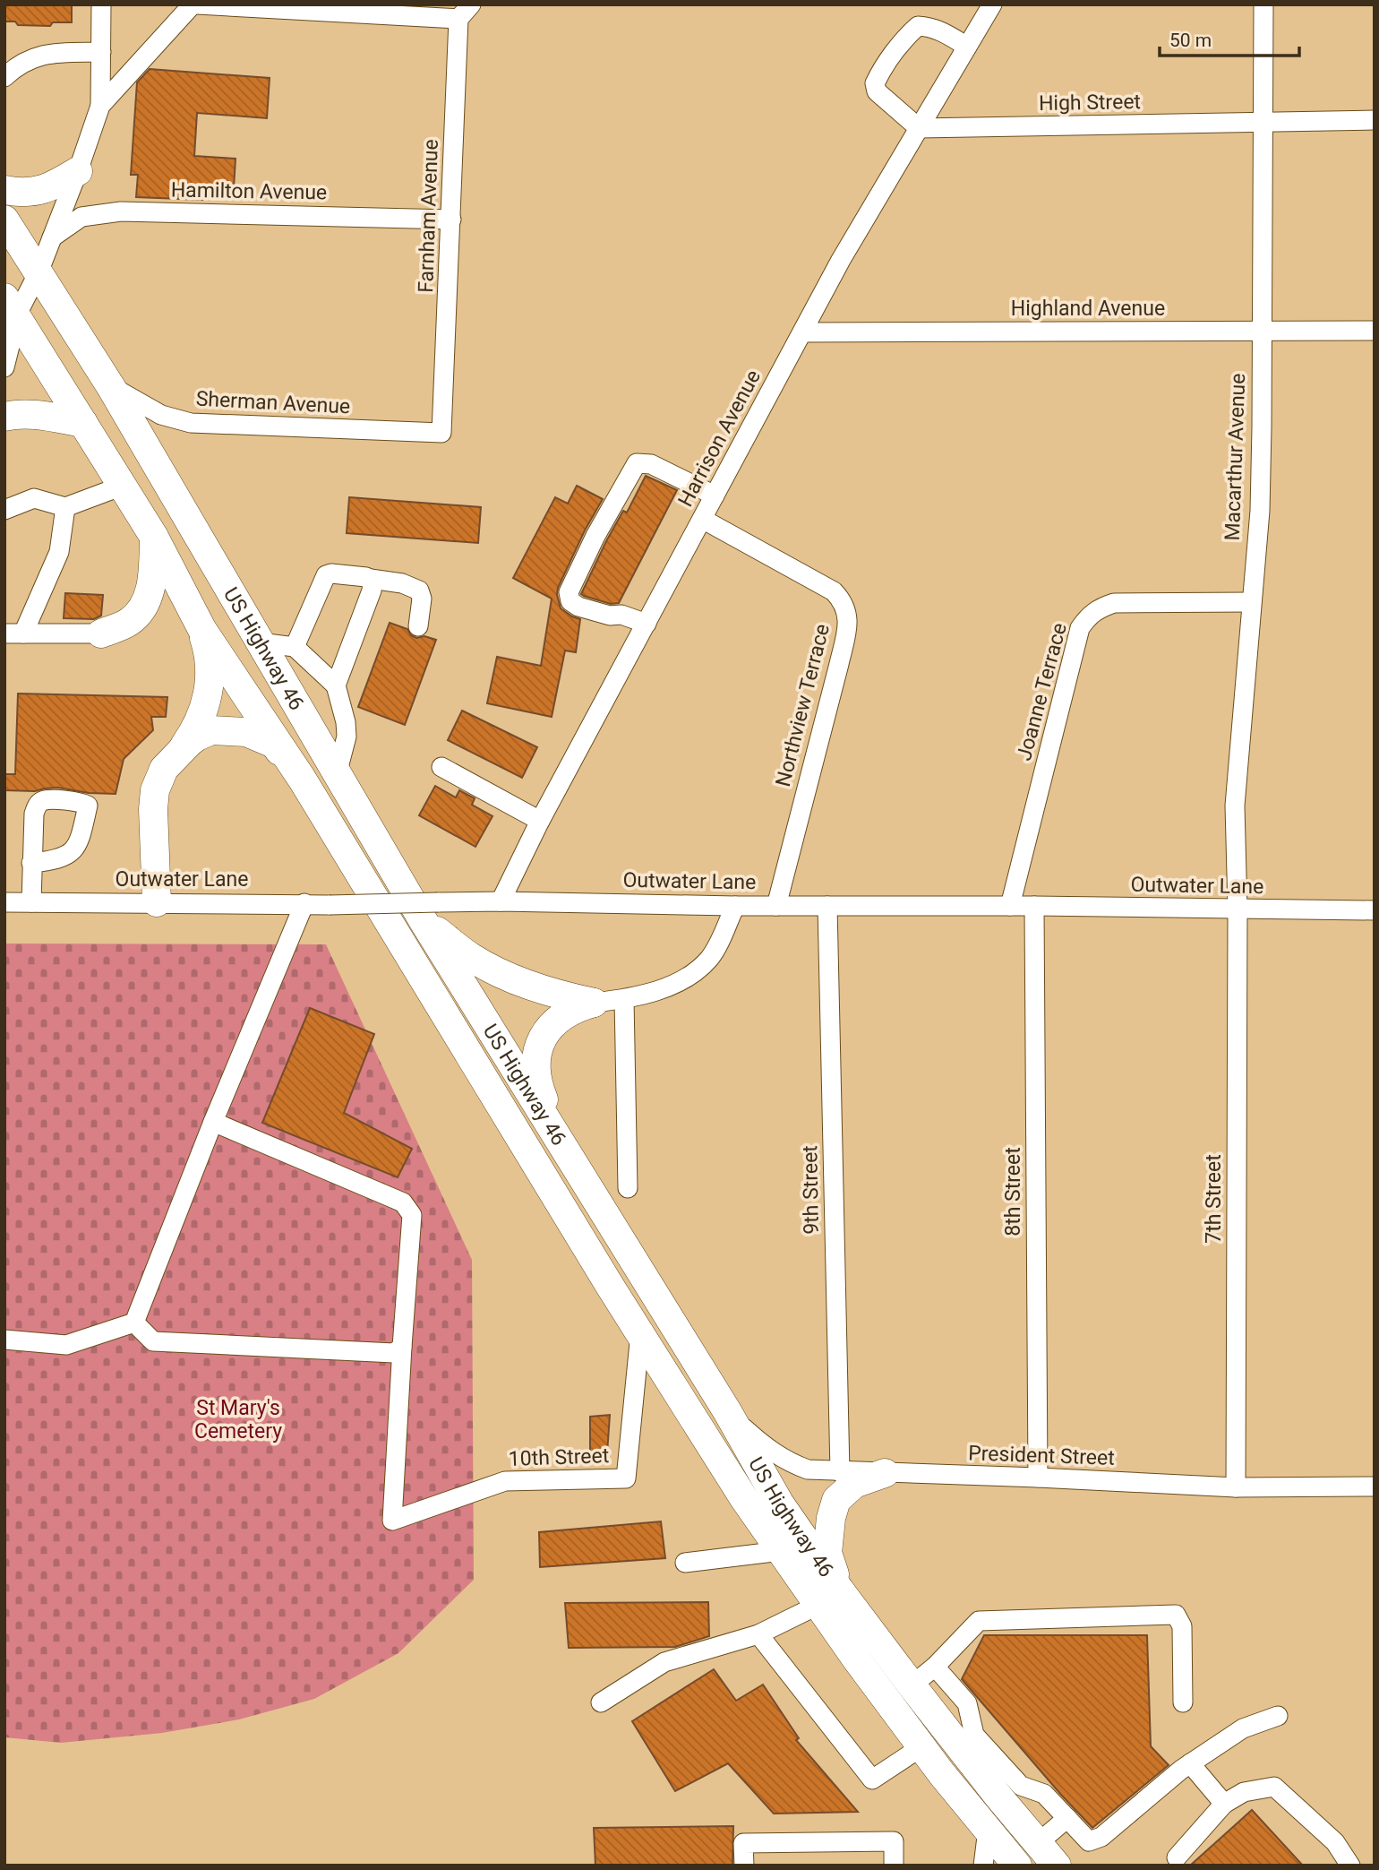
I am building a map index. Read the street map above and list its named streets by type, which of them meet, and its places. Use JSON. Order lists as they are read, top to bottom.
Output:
{
  "streets": {
    "highway": ["US Highway 46"],
    "street": [
      "High Street",
      "Hamilton Avenue",
      "Farnham Avenue",
      "Highland Avenue",
      "Sherman Avenue",
      "Harrison Avenue",
      "Macarthur Avenue",
      "Joanne Terrace",
      "Northview Terrace",
      "Outwater Lane",
      "9th Street",
      "8th Street",
      "7th Street",
      "President Street",
      "10th Street"
    ]
  },
  "crossings": [
    ["High Street", "Harrison Avenue"],
    ["High Street", "Macarthur Avenue"],
    ["Hamilton Avenue", "Farnham Avenue"],
    ["Farnham Avenue", "Sherman Avenue"],
    ["Highland Avenue", "Harrison Avenue"],
    ["Highland Avenue", "Macarthur Avenue"],
    ["Sherman Avenue", "US Highway 46"],
    ["Harrison Avenue", "Northview Terrace"],
    ["Harrison Avenue", "Outwater Lane"],
    ["Macarthur Avenue", "Joanne Terrace"],
    ["Macarthur Avenue", "Outwater Lane"],
    ["Macarthur Avenue", "7th Street"],
    ["US Highway 46", "Outwater Lane"],
    ["US Highway 46", "President Street"],
    ["US Highway 46", "10th Street"],
    ["Joanne Terrace", "Outwater Lane"],
    ["Northview Terrace", "Outwater Lane"],
    ["Outwater Lane", "9th Street"],
    ["Outwater Lane", "8th Street"],
    ["Outwater Lane", "7th Street"],
    ["9th Street", "President Street"],
    ["8th Street", "President Street"],
    ["7th Street", "President Street"]
  ],
  "parks": ["St Mary's Cemetery"],
  "scale_bar": "50 m"
}
